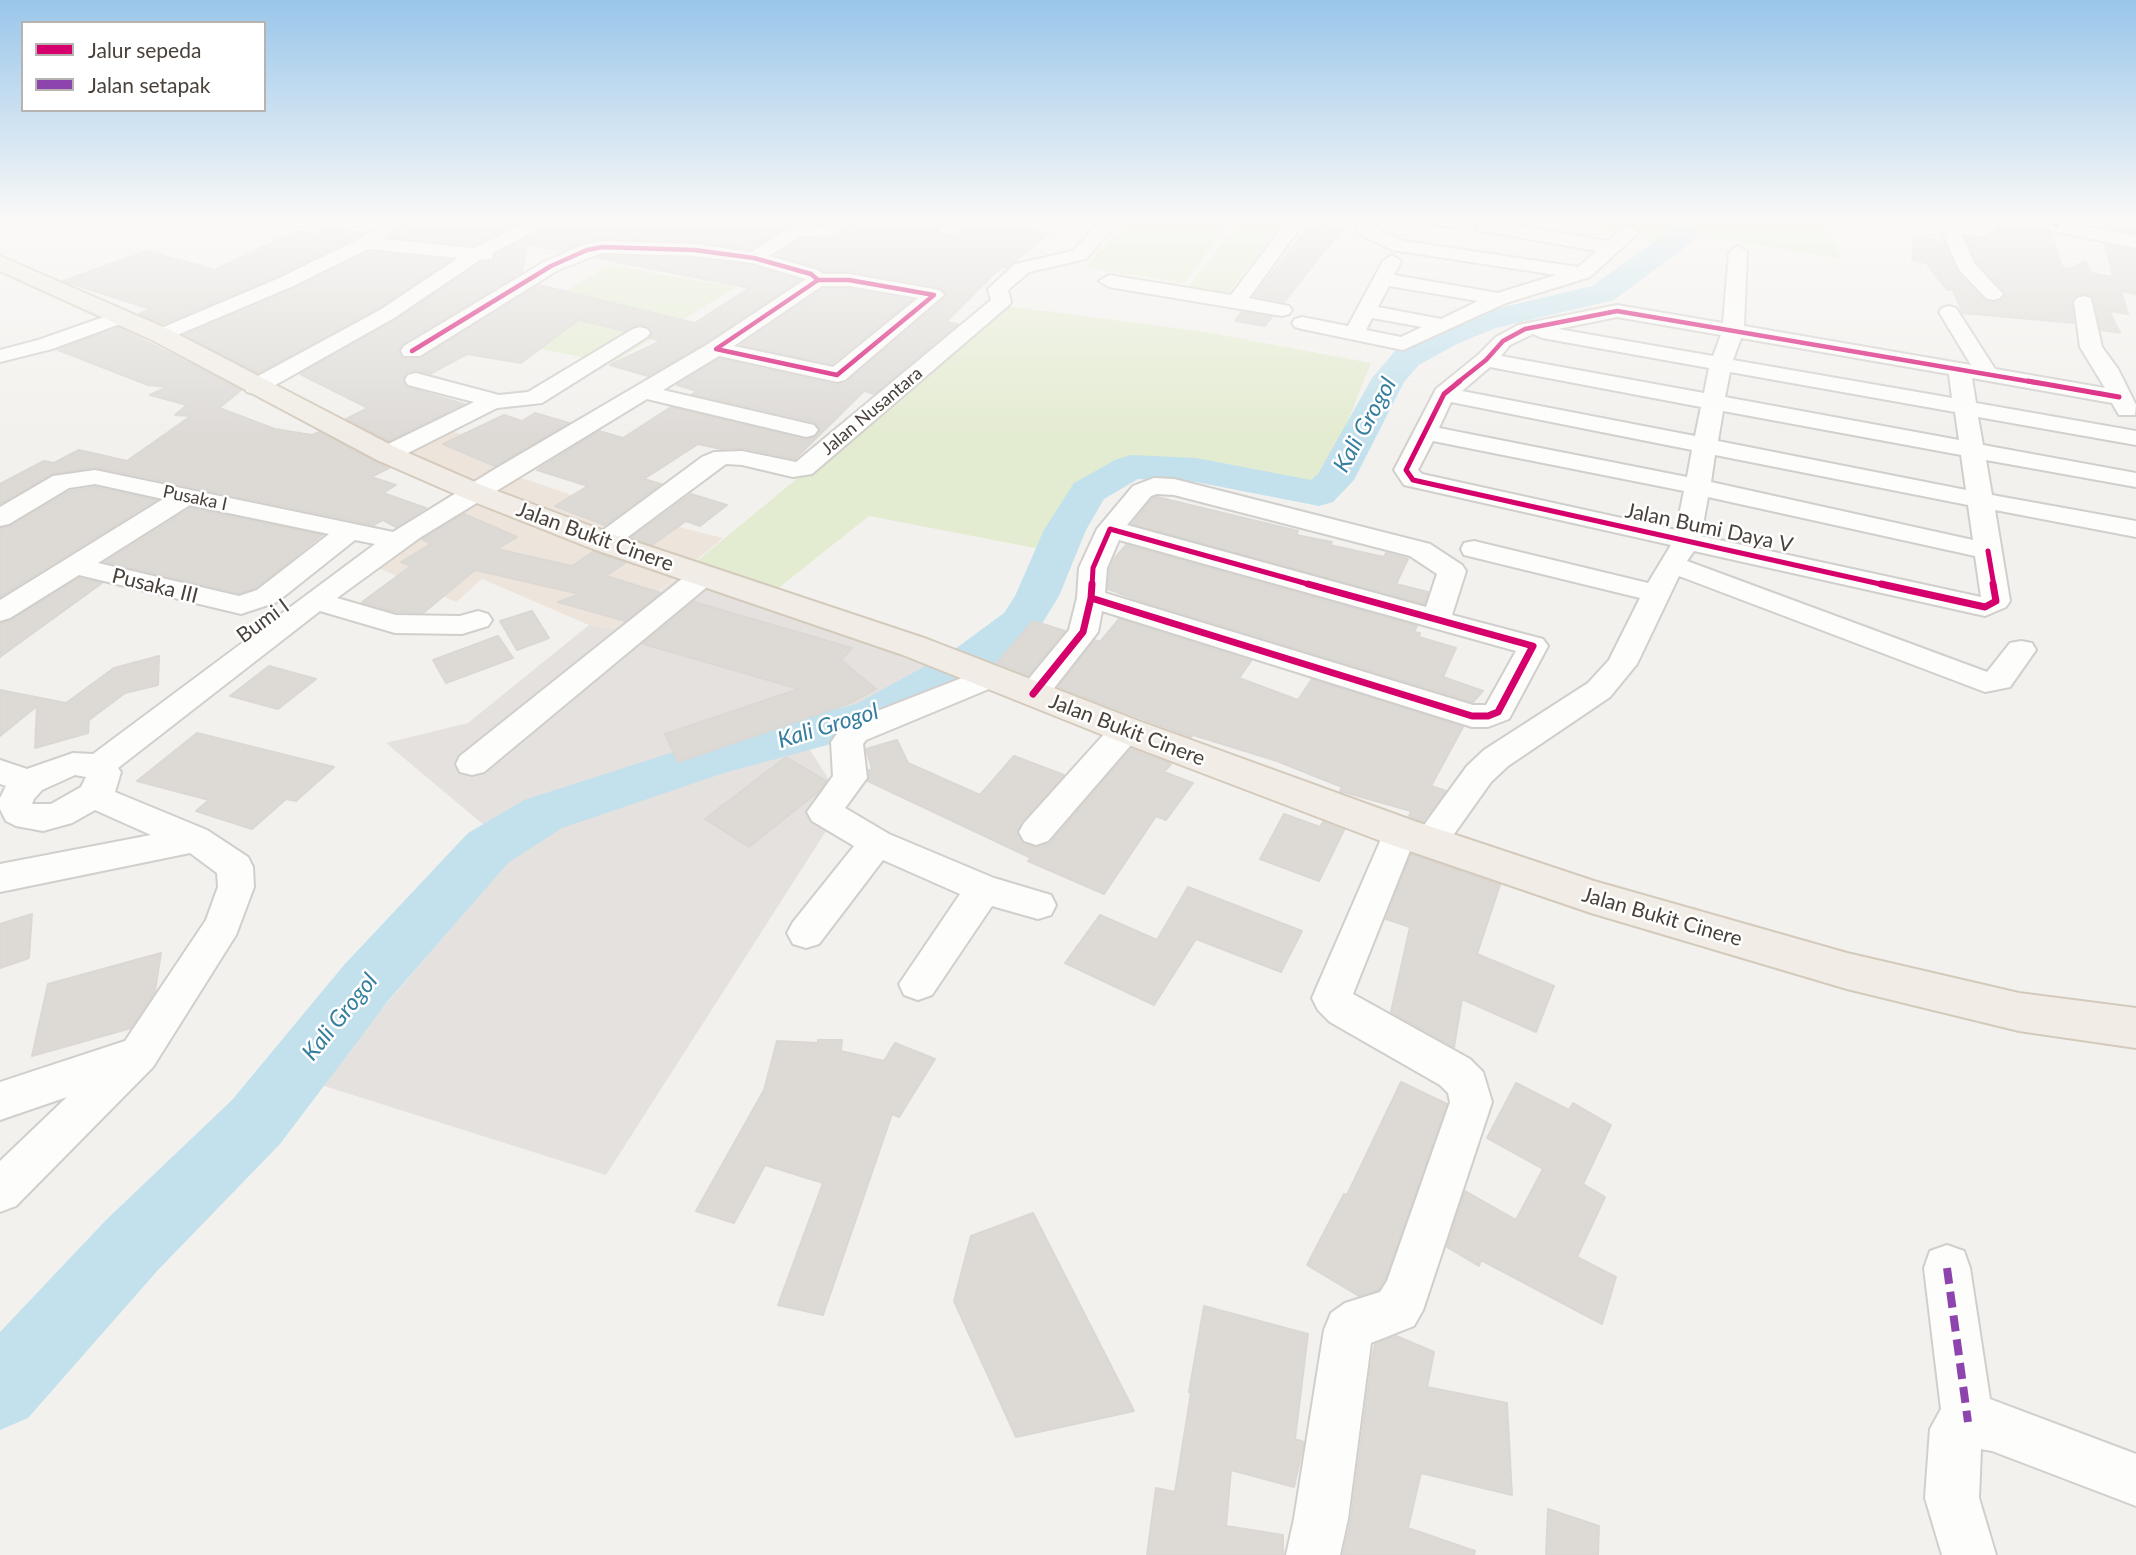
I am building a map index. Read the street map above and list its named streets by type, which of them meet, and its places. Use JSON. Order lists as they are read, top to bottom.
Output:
{
  "streets": {
    "main road": ["Jalan Bukit Cinere"],
    "street": [
      "Jalan Nusantara",
      "Pusaka I",
      "Jalan Bumi Daya V",
      "Pusaka III",
      "Bumi I"
    ]
  },
  "crossings": [
    ["Jalan Nusantara", "Jalan Bukit Cinere"],
    ["Pusaka I", "Pusaka III"],
    ["Pusaka I", "Bumi I"],
    ["Jalan Bukit Cinere", "Bumi I"]
  ],
  "water": ["Kali Grogol"],
  "legend": ["Jalur sepeda", "Jalan setapak"]
}
